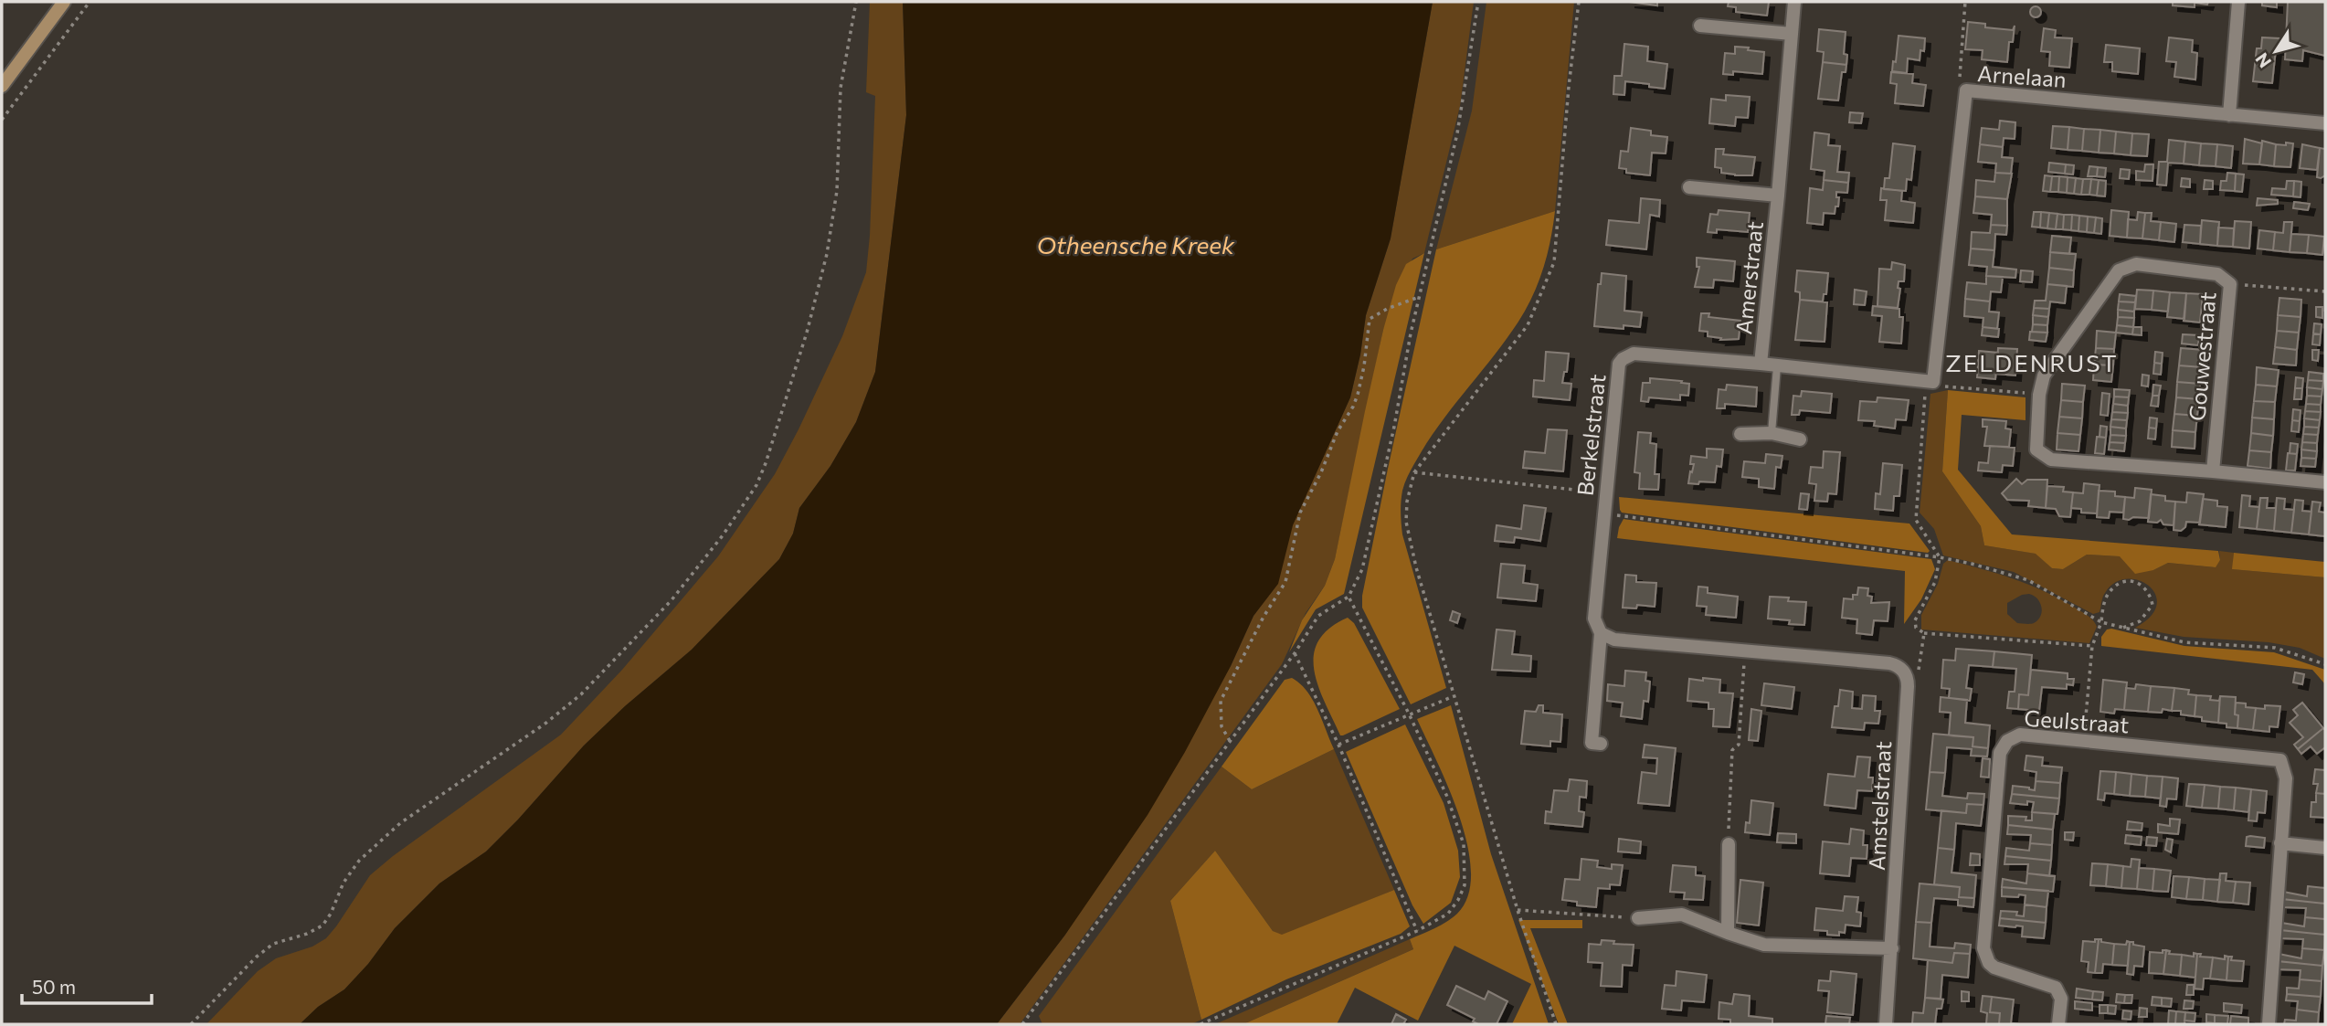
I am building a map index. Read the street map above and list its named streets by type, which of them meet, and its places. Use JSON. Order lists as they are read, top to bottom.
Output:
{
  "streets": {
    "street": [
      "Arnelaan",
      "Amerstraat",
      "Gouwestraat",
      "Berkelstraat",
      "Geulstraat",
      "Amstelstraat"
    ]
  },
  "crossings": [
    ["Arnelaan", "Berkelstraat"],
    ["Amerstraat", "Berkelstraat"]
  ],
  "districts": ["ZELDENRUST"],
  "water": ["Otheensche Kreek"],
  "scale_bar": "50 m",
  "north": "bottom left"
}
